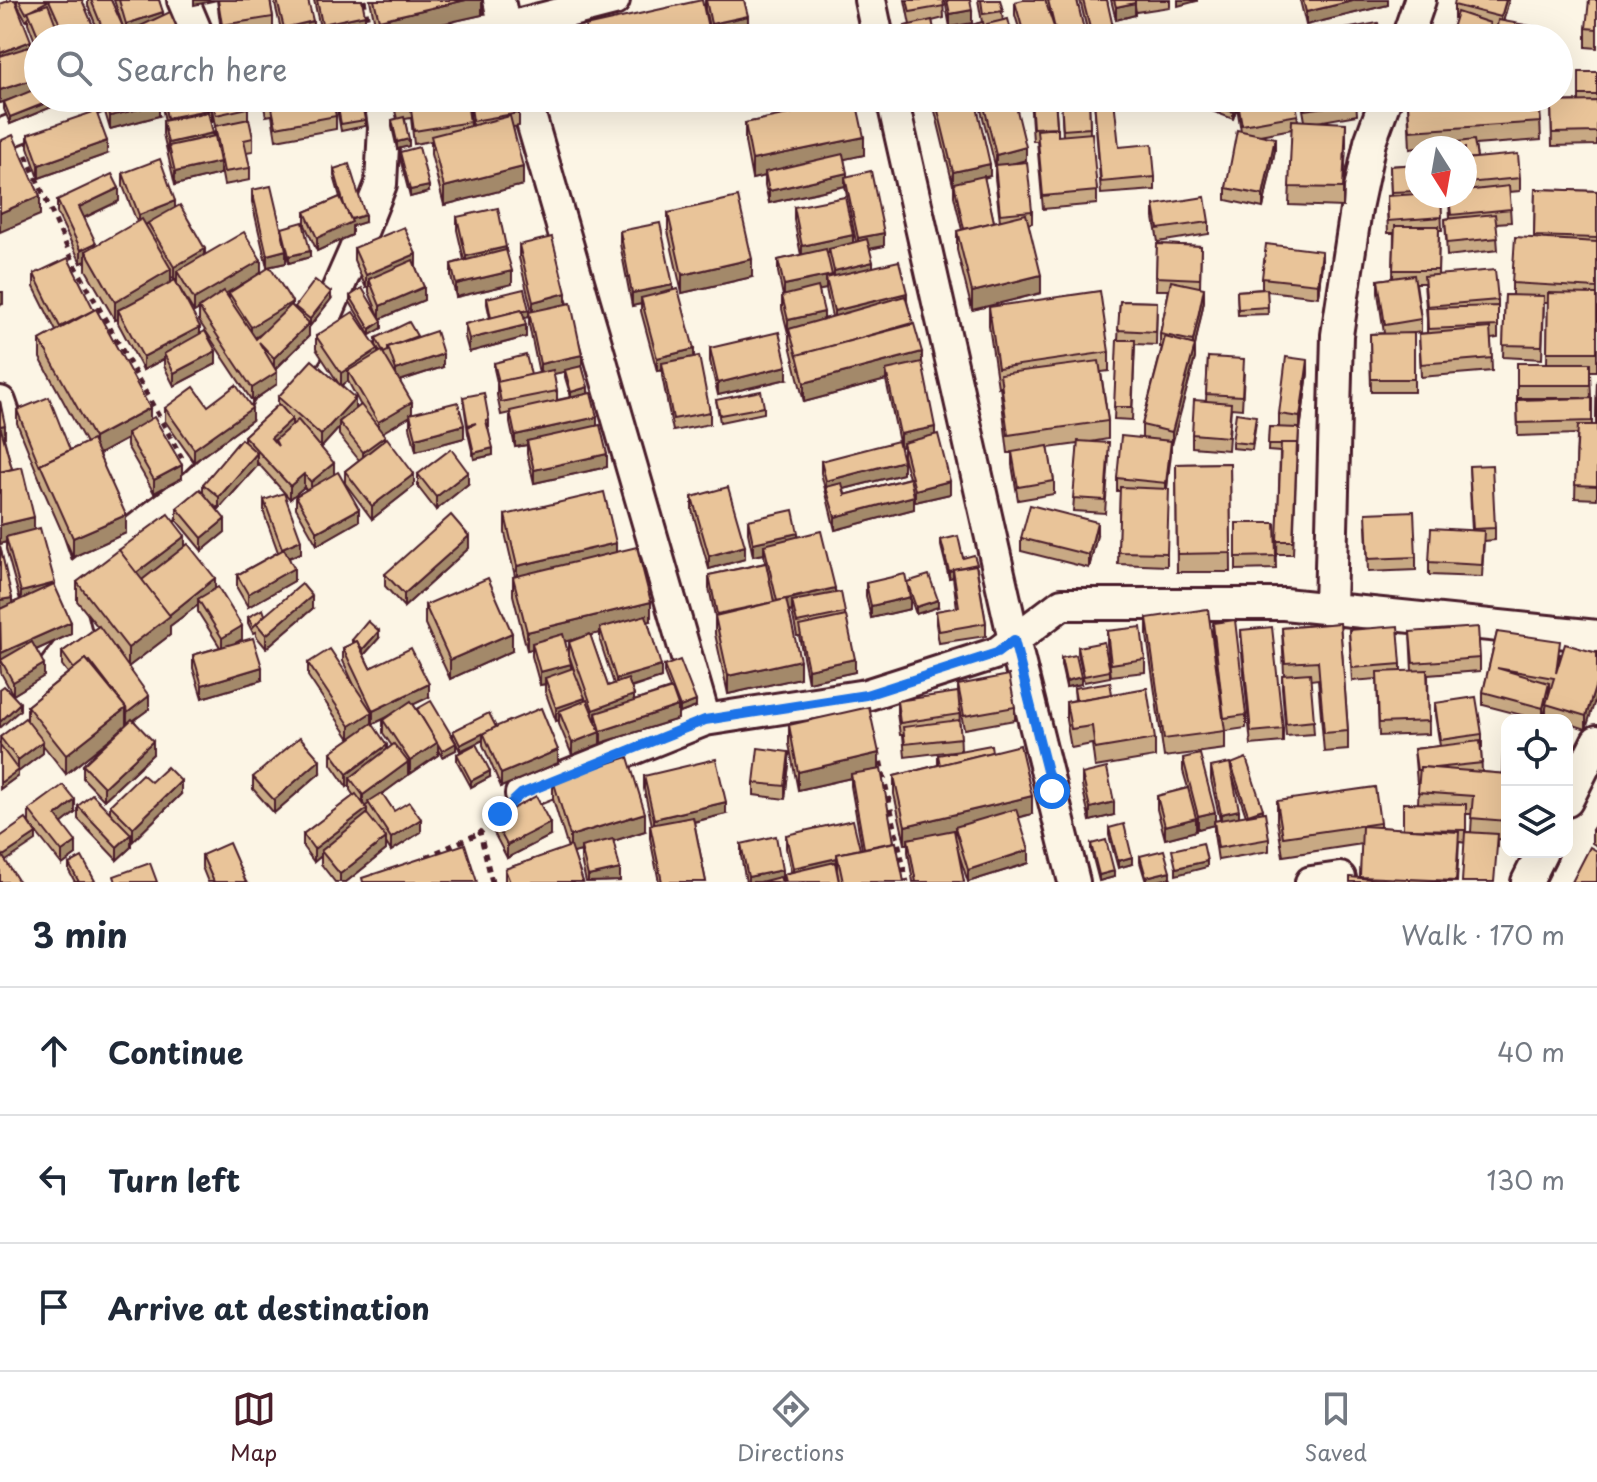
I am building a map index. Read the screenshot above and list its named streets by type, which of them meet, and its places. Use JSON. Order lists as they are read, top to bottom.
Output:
{
  "north": "bottom",
  "page": {
    "search": "Search here",
    "heading": ["3 min", "Walk · 170 m"],
    "list": [
      ["Continue", "40 m"],
      ["Turn left", "130 m"],
      "Arrive at destination"
    ],
    "nav": ["Map", "Directions", "Saved"]
  }
}
